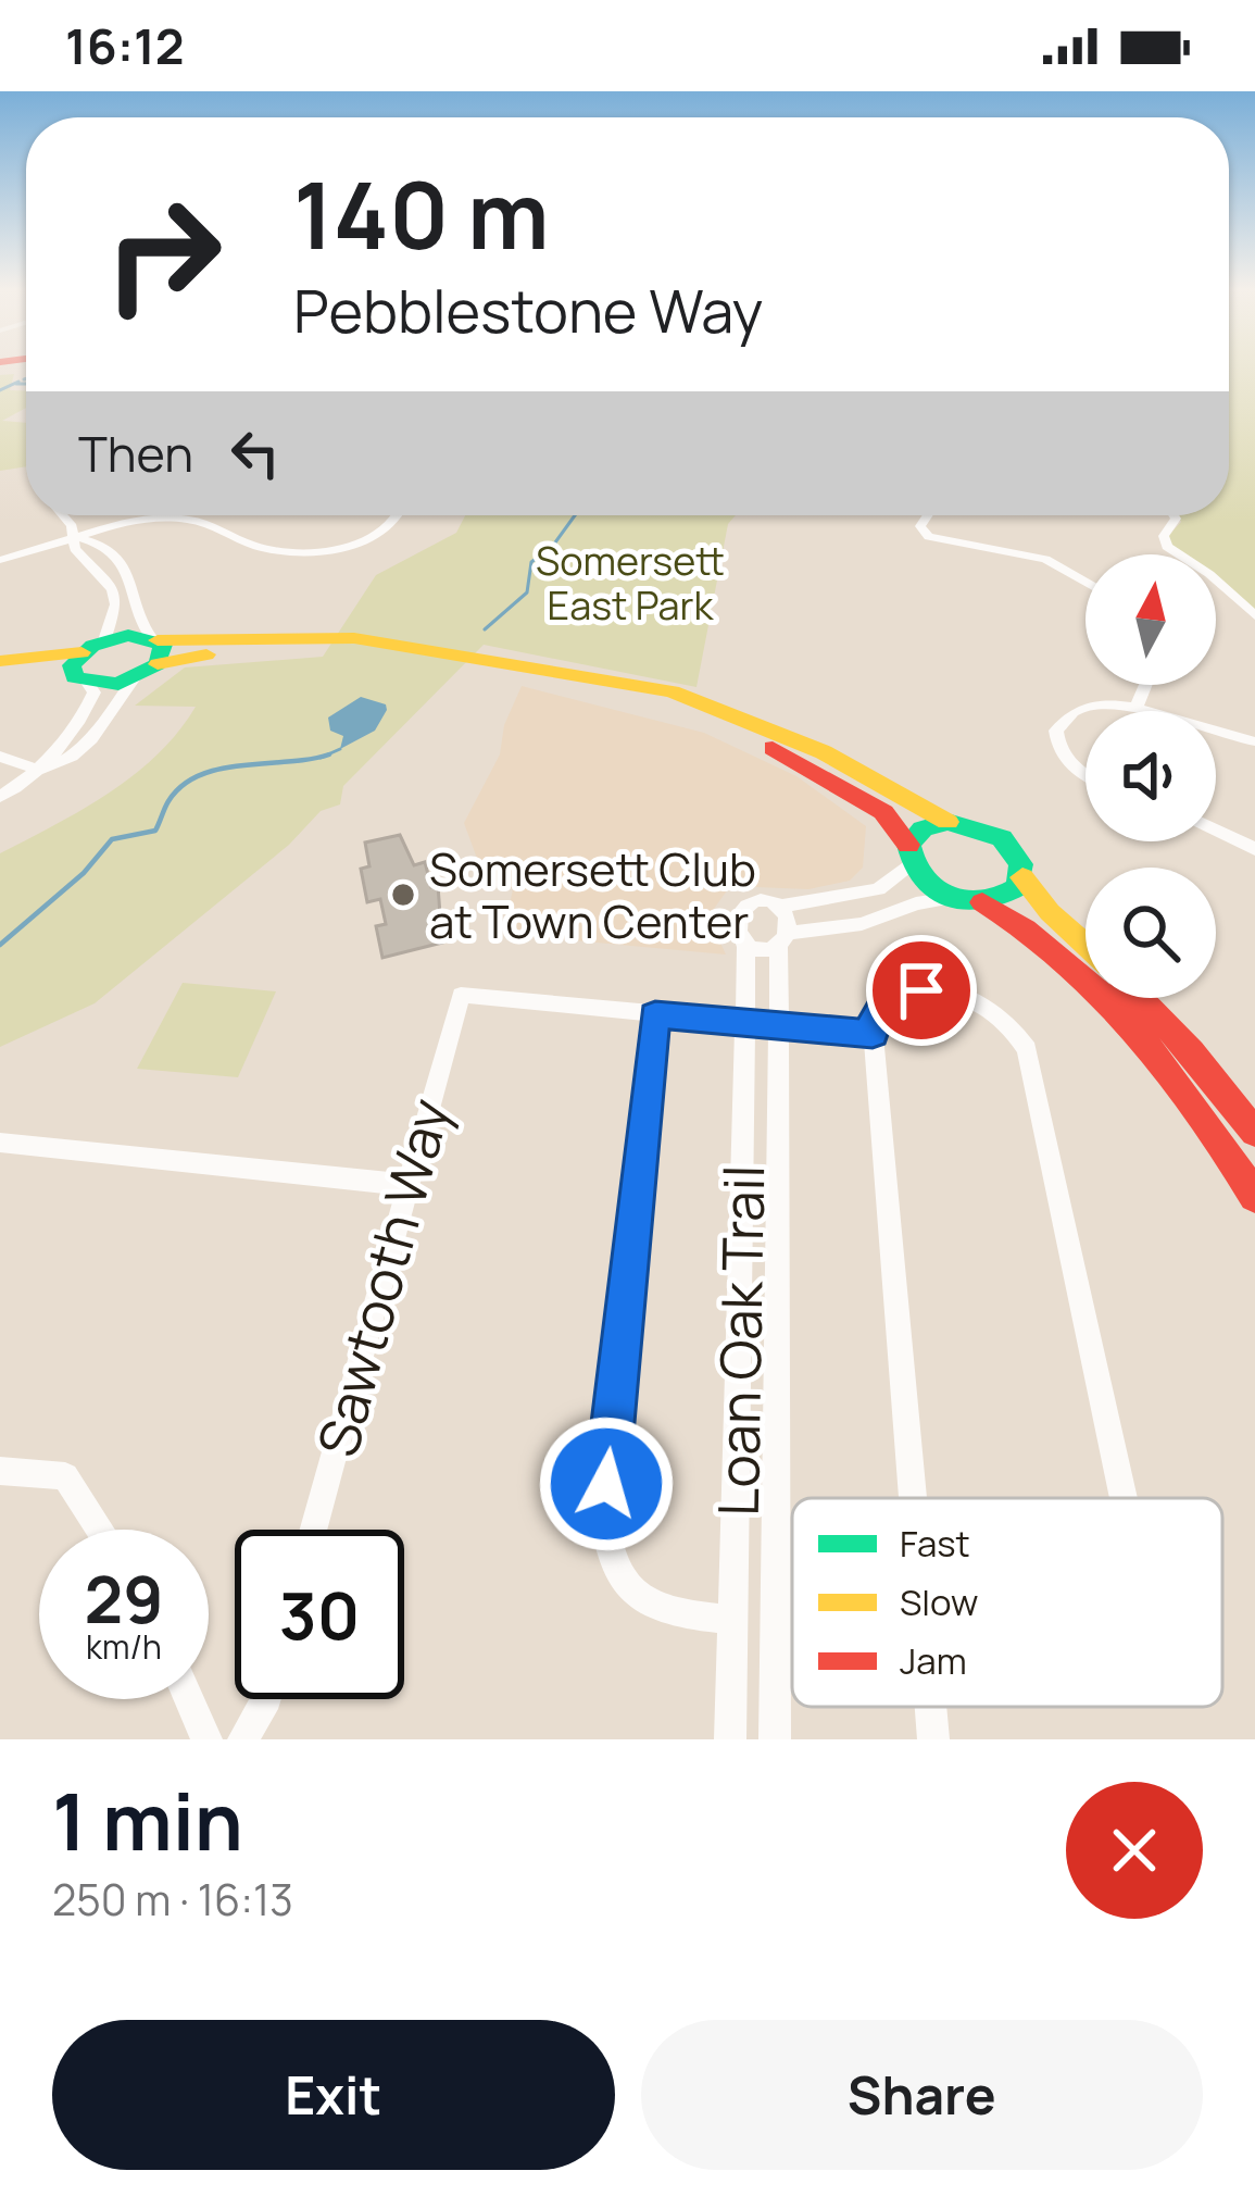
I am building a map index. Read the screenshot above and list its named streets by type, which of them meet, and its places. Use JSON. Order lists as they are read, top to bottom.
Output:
{
  "streets": {
    "street": ["Sawtooth Way", "Loan Oak Trail"]
  },
  "parks": ["Somersett East Park"],
  "places": ["Somersett Club at Town Center"],
  "legend": ["Fast", "Slow", "Jam"],
  "north": "top",
  "page": {
    "status": "16:12",
    "turn": ["140 m", "Pebblestone Way"],
    "then": "Then",
    "speed": "29 km/h",
    "limit": "30",
    "heading": ["1 min", "250 m · 16:13"],
    "buttons": ["Exit", "Share"]
  }
}
